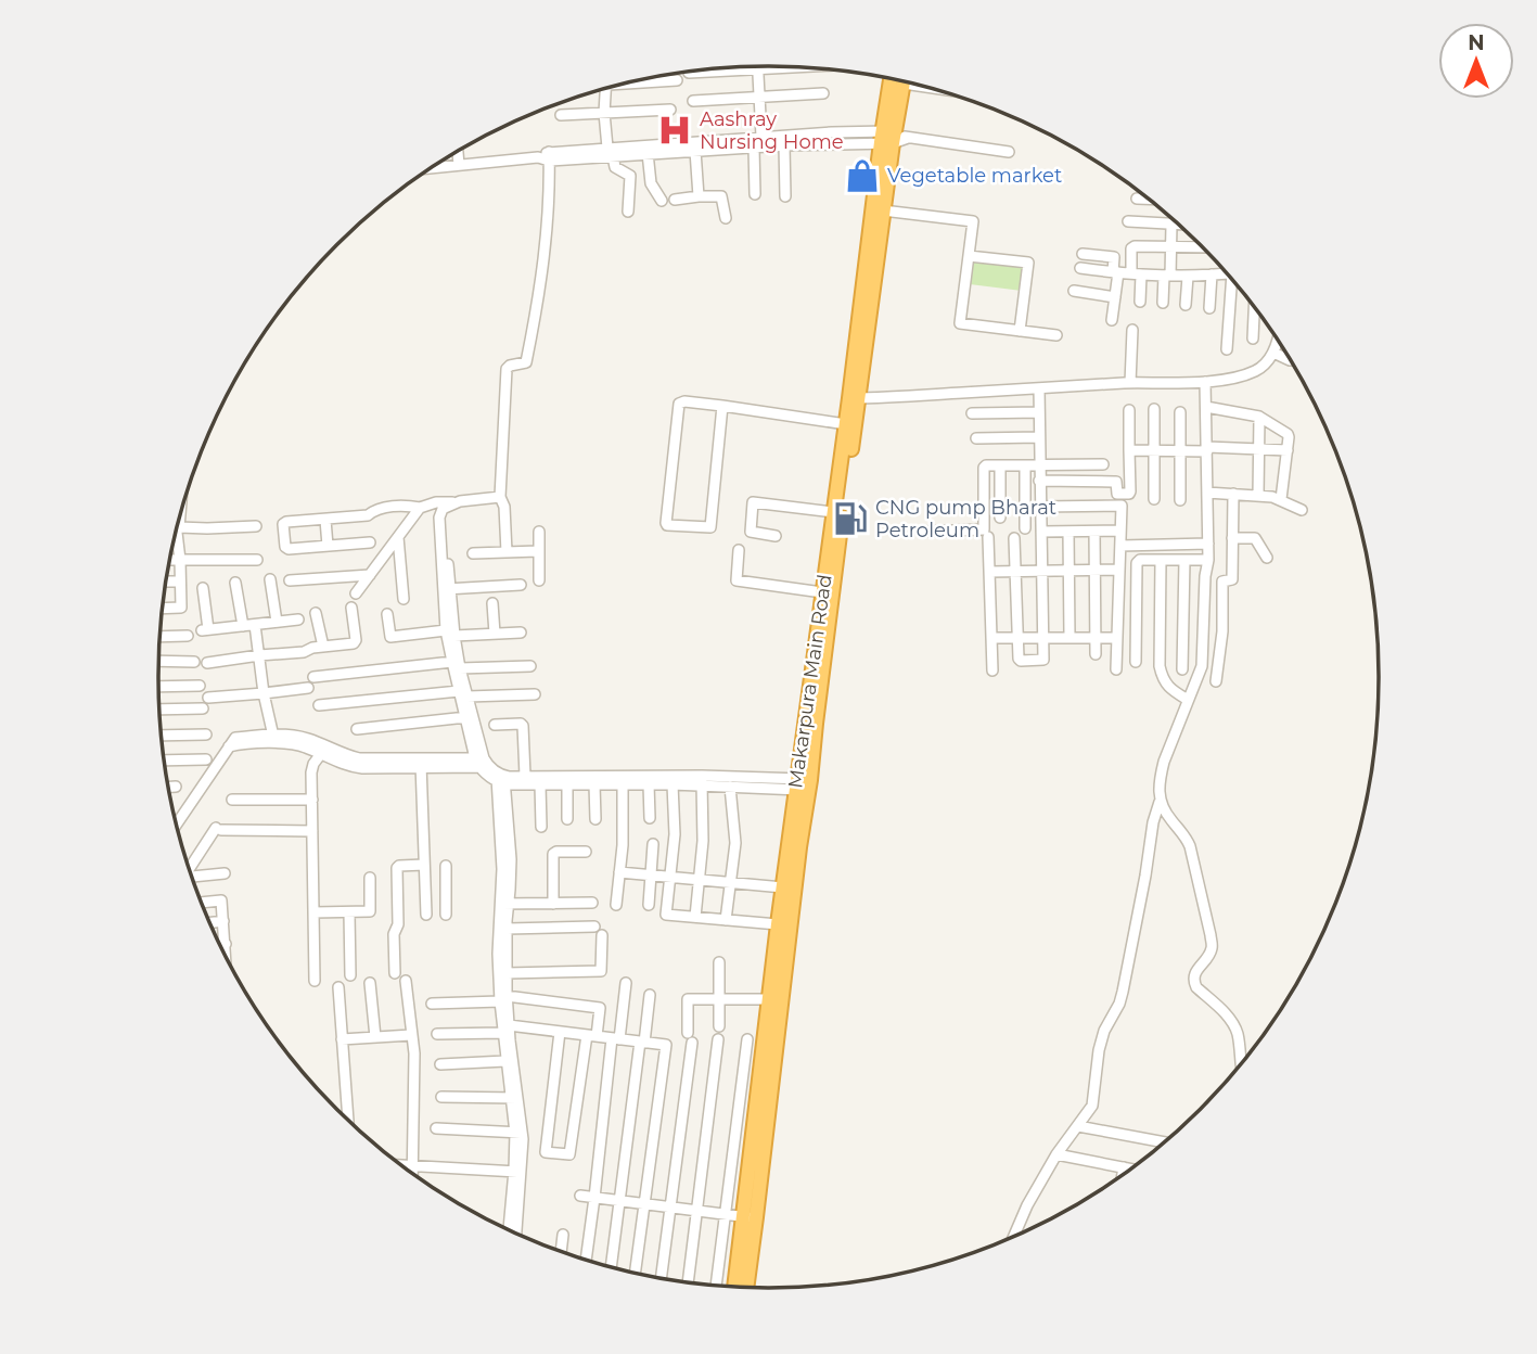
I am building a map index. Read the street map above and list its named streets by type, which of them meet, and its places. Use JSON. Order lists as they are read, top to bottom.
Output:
{
  "streets": {
    "highway": ["Makarpura Main Road"]
  },
  "places": {
    "hospital": ["Aashray Nursing Home"],
    "shop": ["Vegetable market"],
    "fuel station": ["CNG pump Bharat Petroleum"]
  },
  "north": "top"
}
